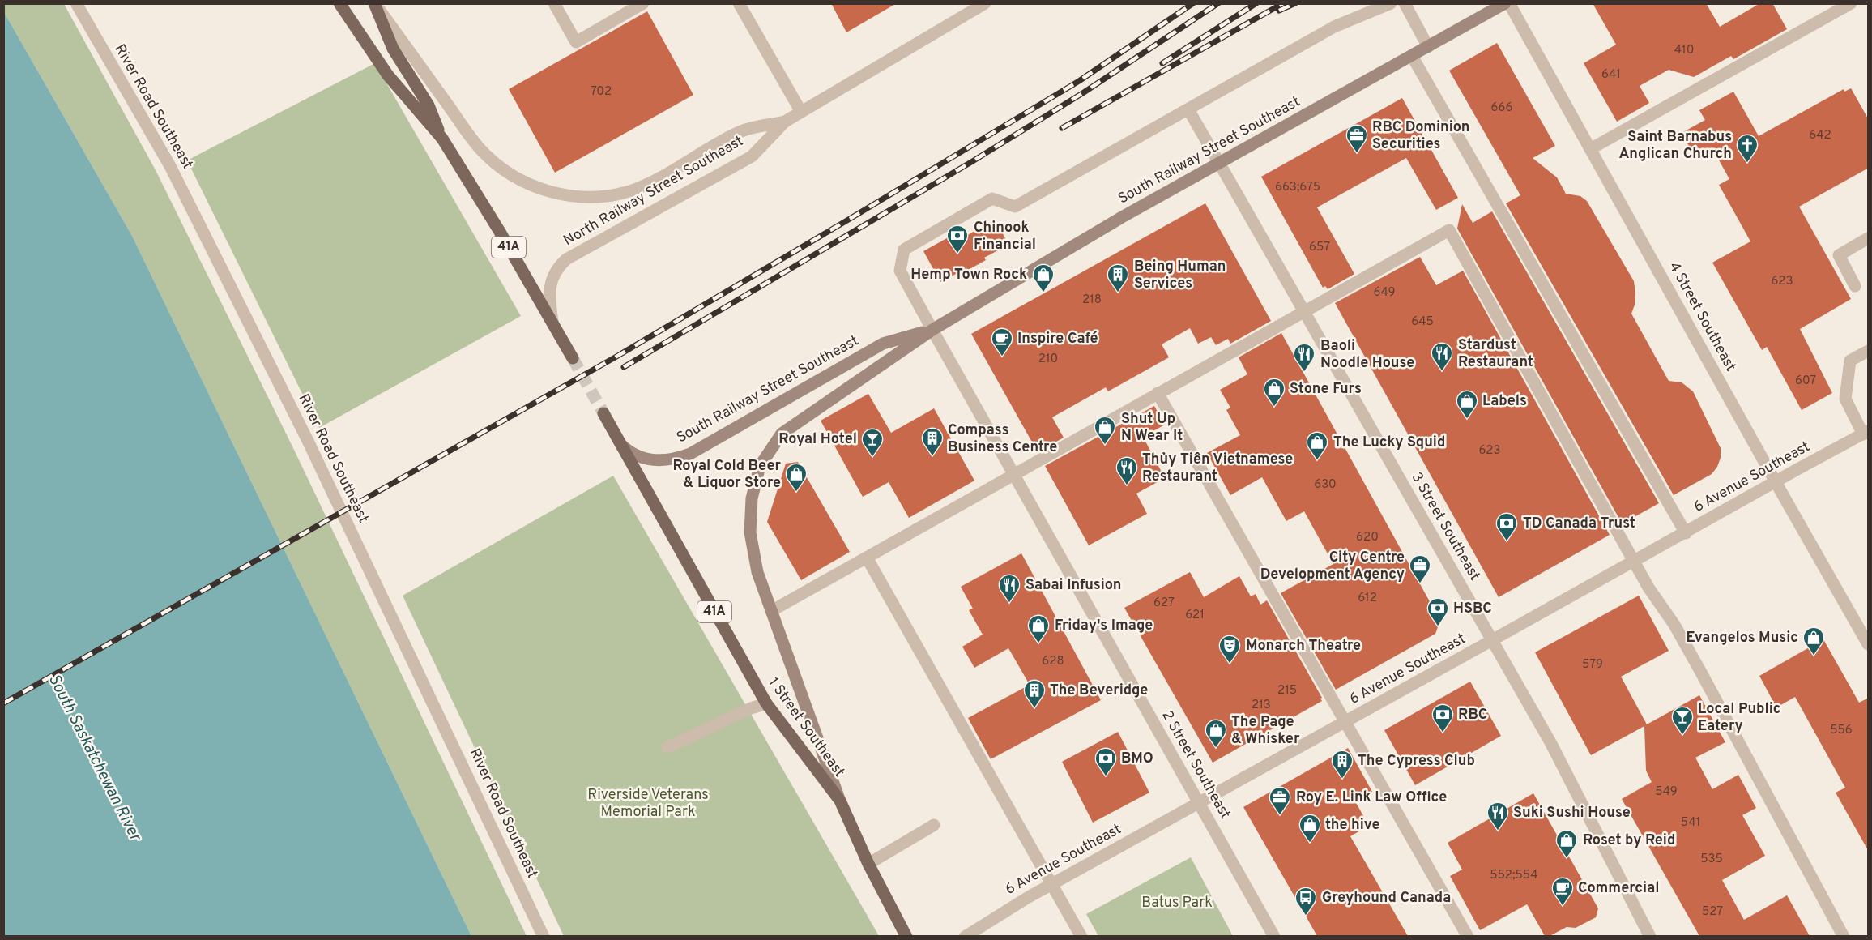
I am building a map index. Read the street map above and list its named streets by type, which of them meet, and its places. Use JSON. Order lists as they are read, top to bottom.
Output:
{
  "streets": {
    "main road": ["South Railway Street Southeast", "41A", "1 Street Southeast"],
    "street": [
      "River Road Southeast",
      "North Railway Street Southeast",
      "4 Street Southeast",
      "6 Avenue Southeast",
      "3 Street Southeast",
      "2 Street Southeast"
    ]
  },
  "crossings": [
    ["South Railway Street Southeast", "3 Street Southeast"],
    ["South Railway Street Southeast", "1 Street Southeast"],
    ["South Railway Street Southeast", "2 Street Southeast"],
    ["North Railway Street Southeast", "41A"],
    ["4 Street Southeast", "6 Avenue Southeast"],
    ["6 Avenue Southeast", "3 Street Southeast"],
    ["6 Avenue Southeast", "2 Street Southeast"],
    ["3 Street Southeast", "2 Street Southeast"]
  ],
  "water": ["South Saskatchewan River"],
  "parks": ["Riverside Veterans Memorial Park", "Batus Park"],
  "places": {
    "office": ["RBC Dominion Securities", "City Centre Development Agency", "Roy E. Link Law Office"],
    "church": ["Saint Barnabus Anglican Church"],
    "bank": [
      "Chinook Financial",
      "TD Canada Trust",
      "HSBC",
      "RBC",
      "BMO"
    ],
    "shop": [
      "Hemp Town Rock",
      "Stone Furs",
      "Labels",
      "Shut Up N Wear It",
      "The Lucky Squid",
      "Royal Cold Beer & Liquor Store",
      "Friday's Image",
      "Evangelos Music",
      "The Page & Whisker",
      "the hive",
      "Roset by Reid"
    ],
    "building": [
      "Being Human Services",
      "Compass Business Centre",
      "The Beveridge",
      "The Cypress Club"
    ],
    "cafe": ["Inspire Café", "Commercial"],
    "restaurant": [
      "Stardust Restaurant",
      "Baoli Noodle House",
      "Thủy Tiên Vietnamese Restaurant",
      "Sabai Infusion",
      "Suki Sushi House"
    ],
    "bar": ["Royal Hotel", "Local Public Eatery"],
    "theatre": ["Monarch Theatre"],
    "bus stop": ["Greyhound Canada"]
  },
  "house_numbers": [
    "410",
    "641",
    "702",
    "666",
    "642",
    "663;675",
    "657",
    "623",
    "649",
    "218",
    "645",
    "210",
    "607",
    "623",
    "630",
    "620",
    "612",
    "627",
    "621",
    "628",
    "579",
    "215",
    "213",
    "556",
    "549",
    "541",
    "535",
    "552;554",
    "527"
  ]
}
